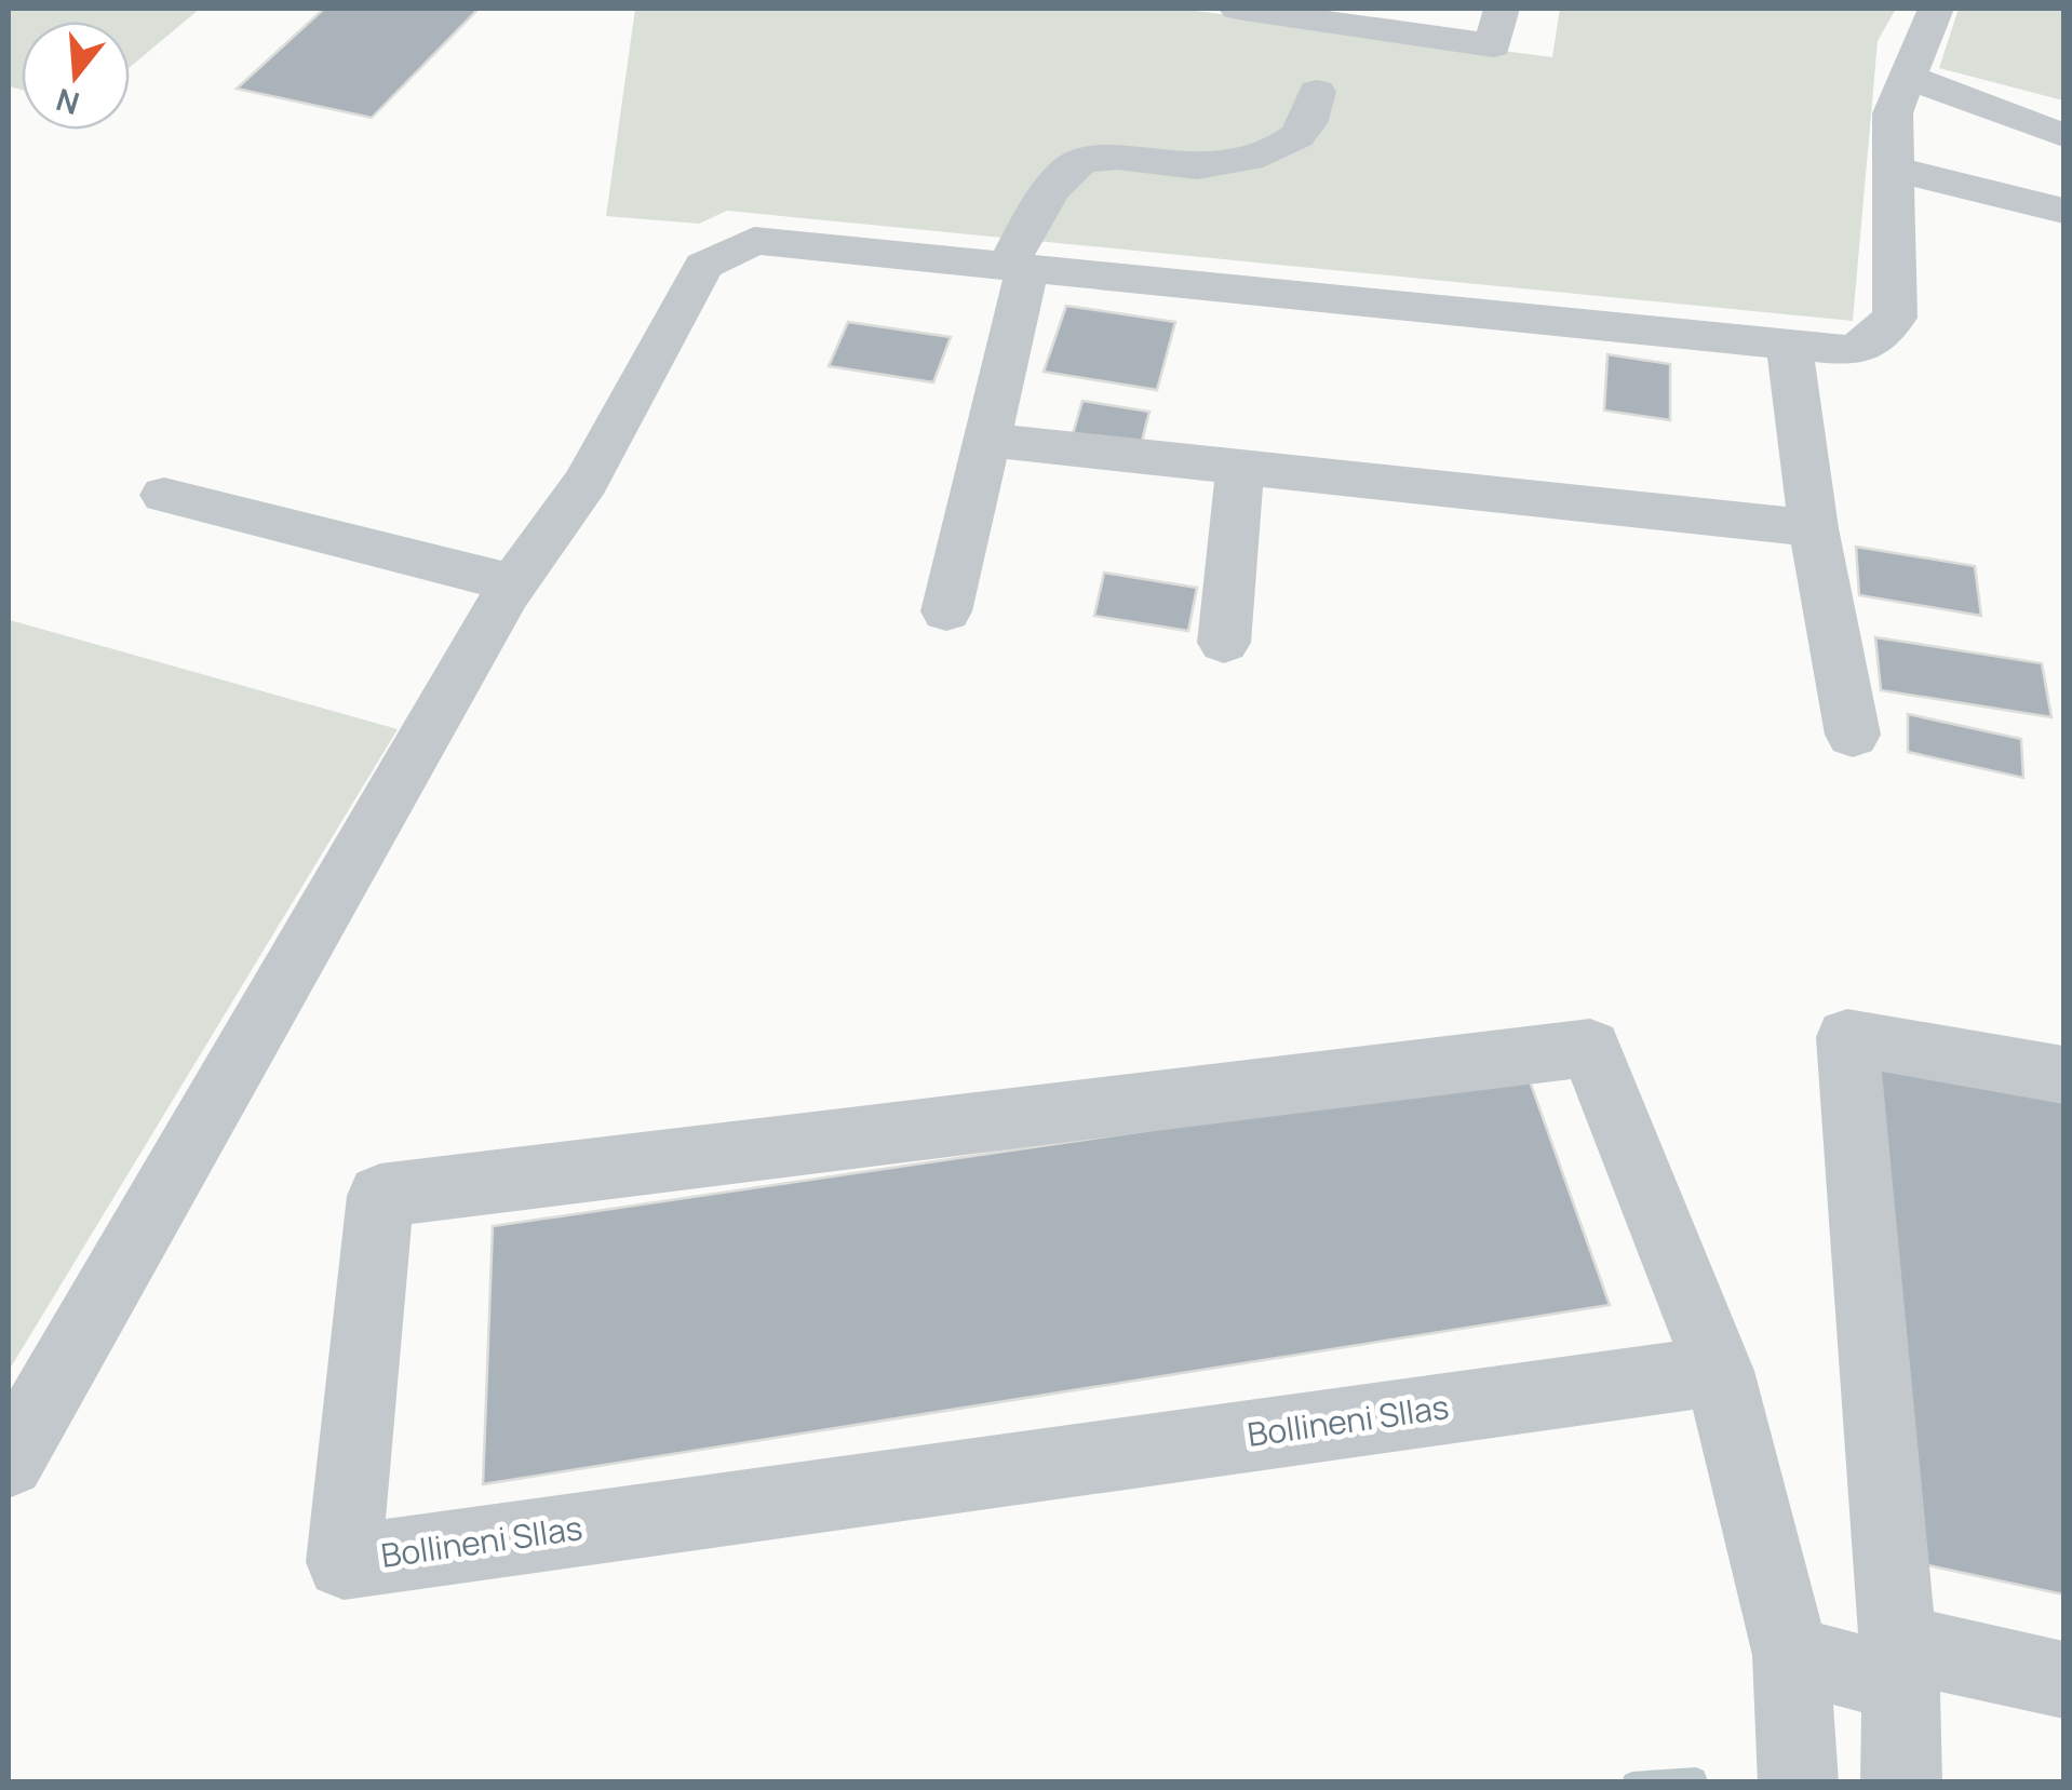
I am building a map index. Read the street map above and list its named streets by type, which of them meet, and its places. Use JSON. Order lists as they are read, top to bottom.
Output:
{
  "streets": {
    "street": ["Bollineni SIlas"]
  },
  "north": "bottom"
}
